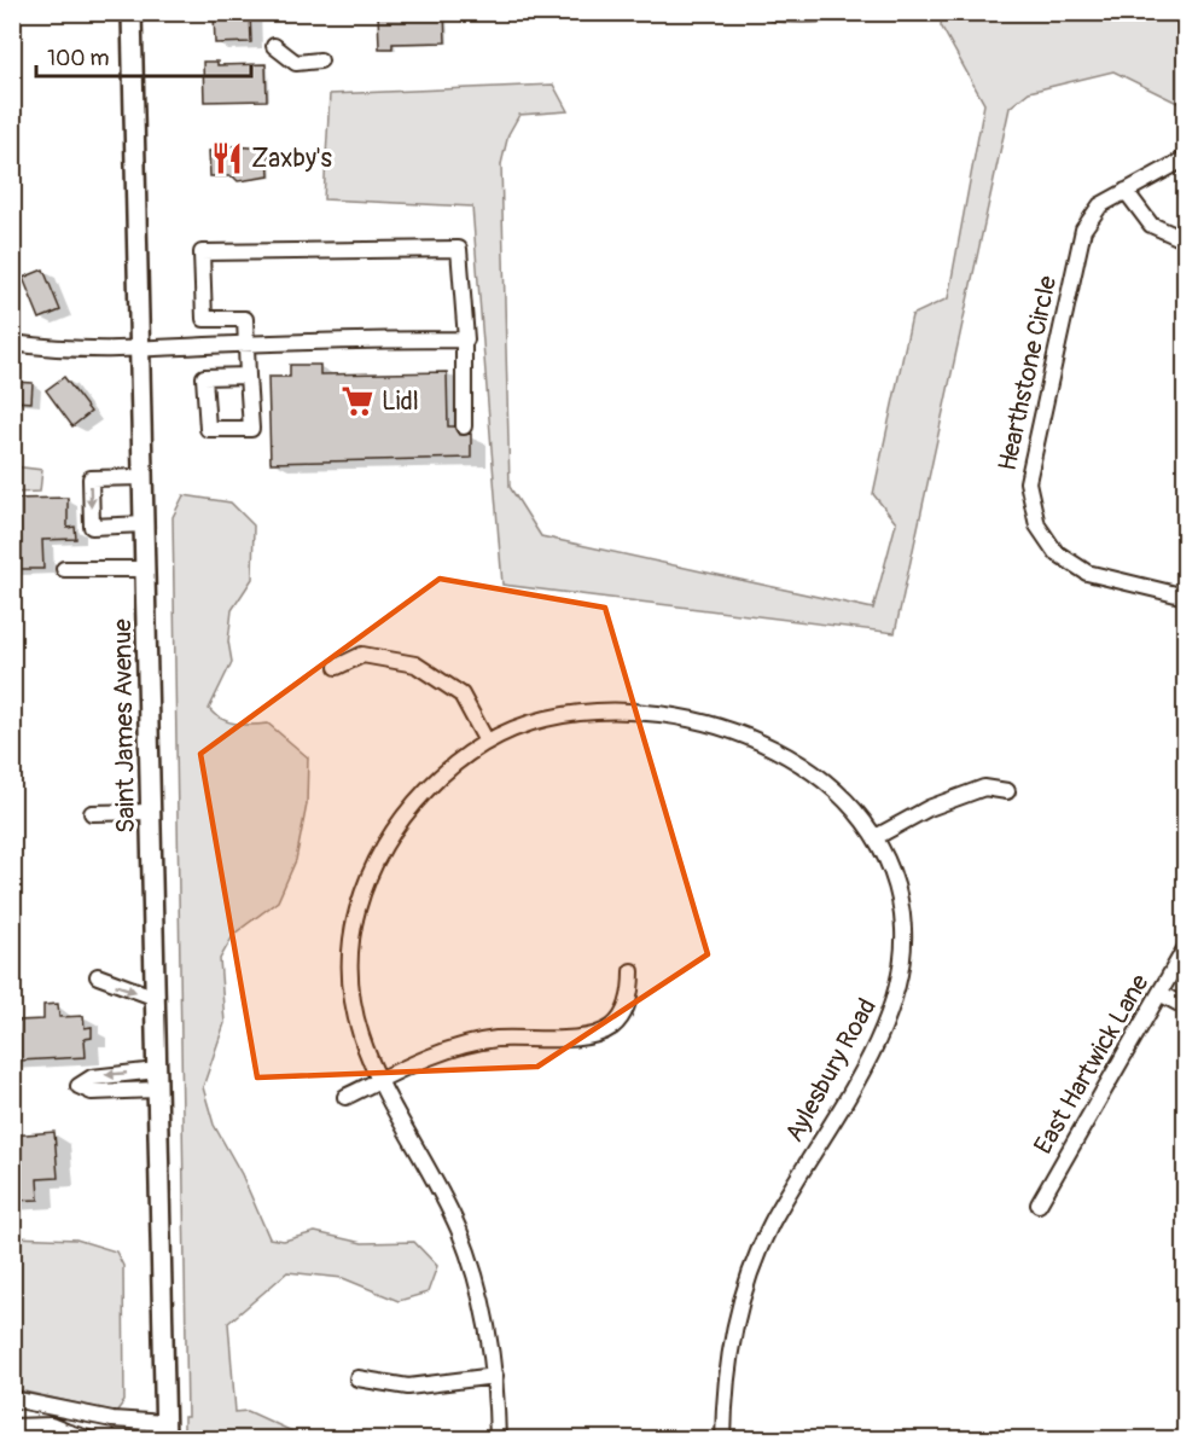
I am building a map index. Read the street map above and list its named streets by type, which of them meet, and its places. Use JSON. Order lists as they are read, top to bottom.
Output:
{
  "streets": {
    "main road": ["Saint James Avenue"],
    "street": ["Hearthstone Circle", "East Hartwick Lane", "Aylesbury Road"]
  },
  "places": {
    "restaurant": ["Zaxby's"],
    "supermarket": ["Lidl"]
  },
  "scale_bar": "100 m"
}
